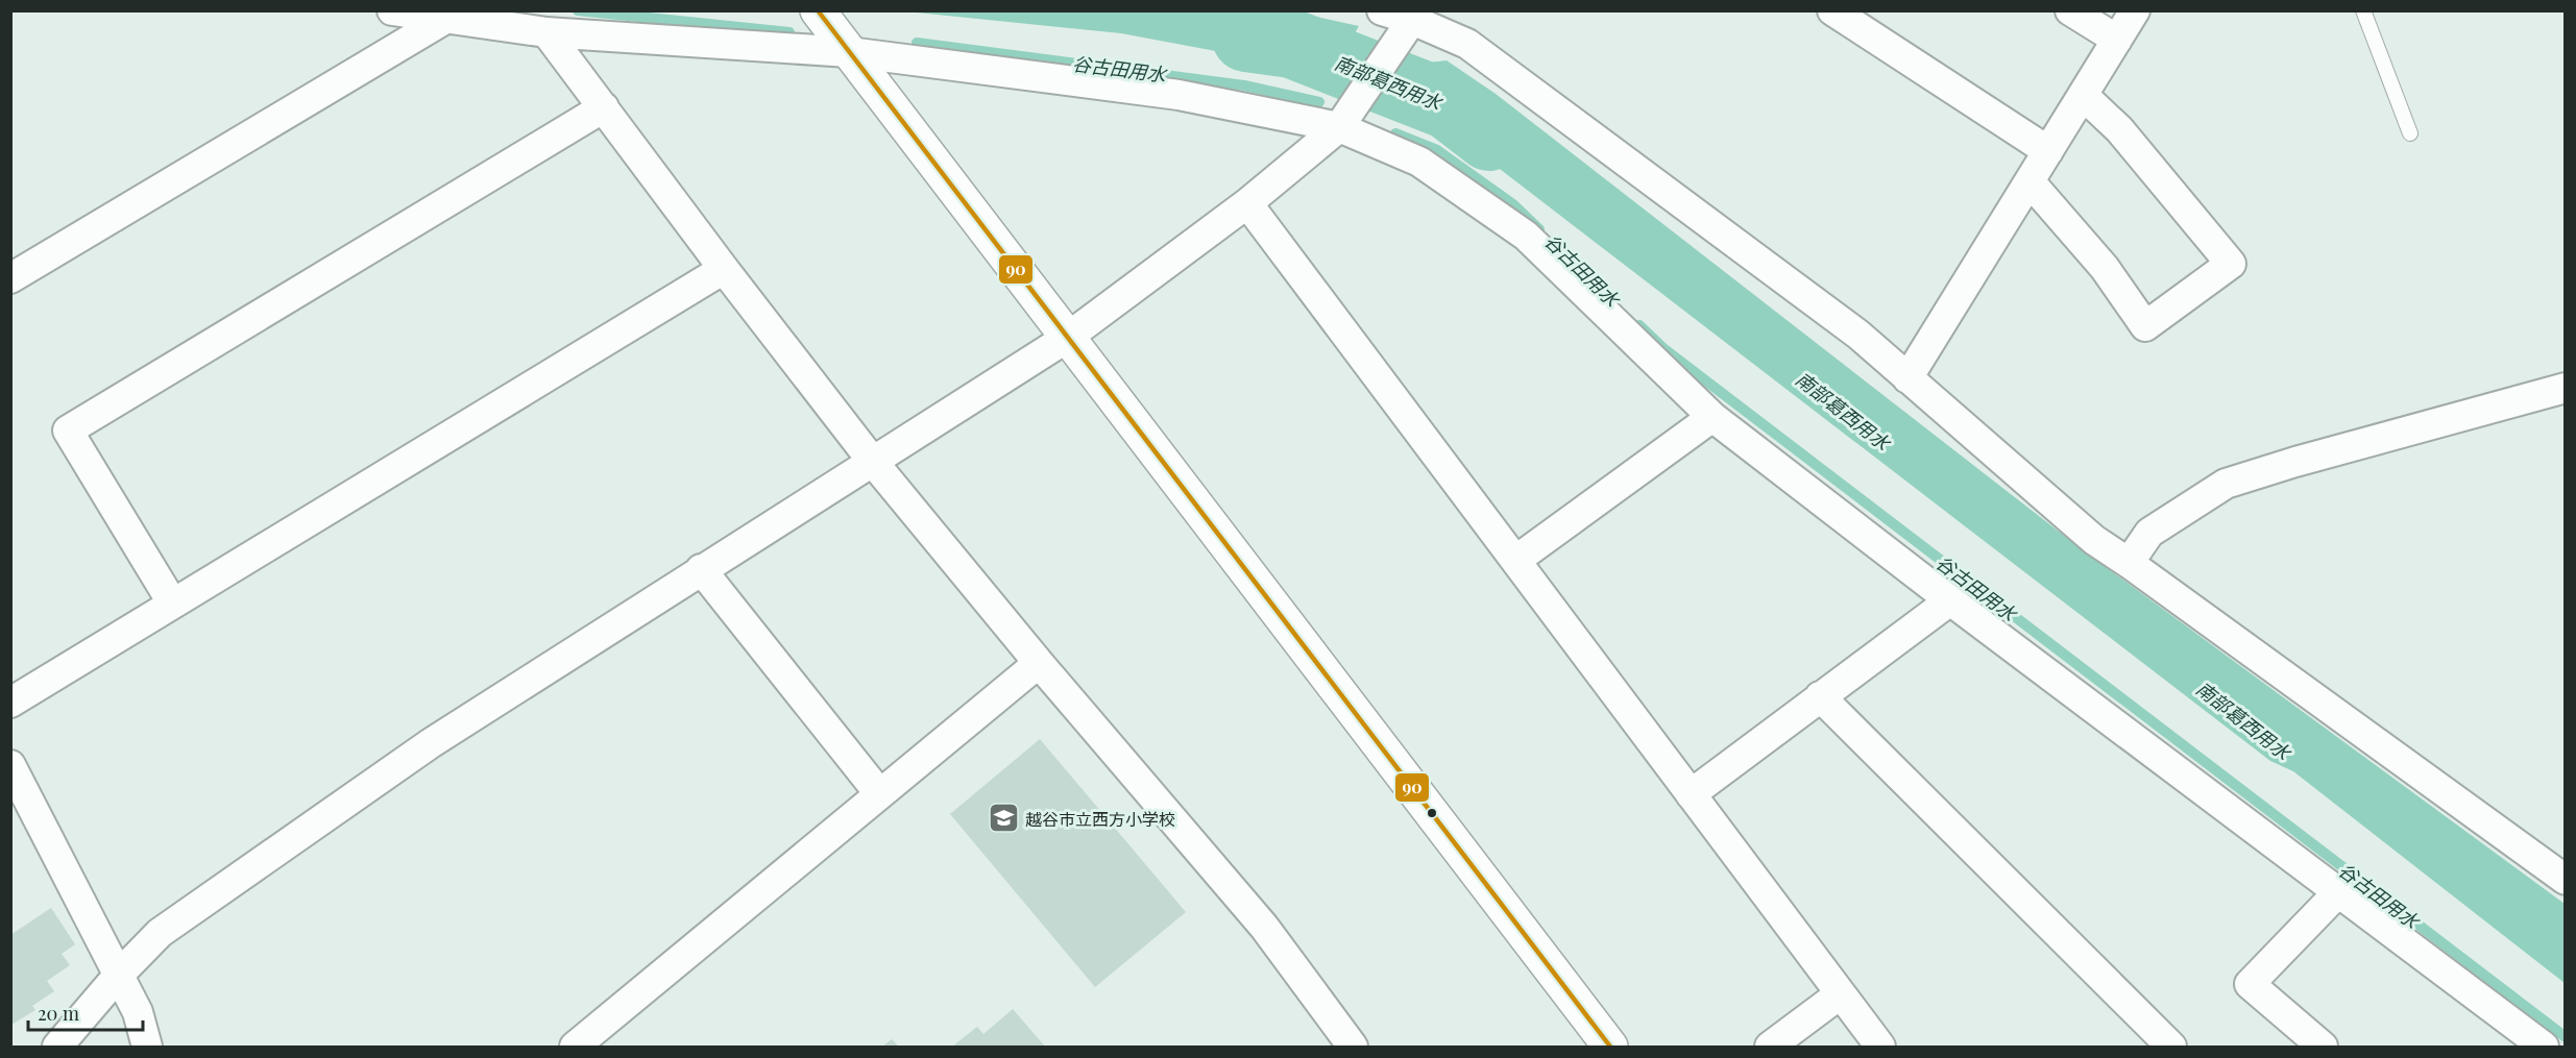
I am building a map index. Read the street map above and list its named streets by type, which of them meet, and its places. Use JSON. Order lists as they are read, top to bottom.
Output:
{
  "water": ["谷古田用水", "南部葛西用水"],
  "places": {
    "school or university": ["越谷市立西方小学校"]
  },
  "lines": ["transit line 90"],
  "scale_bar": "20 m"
}
